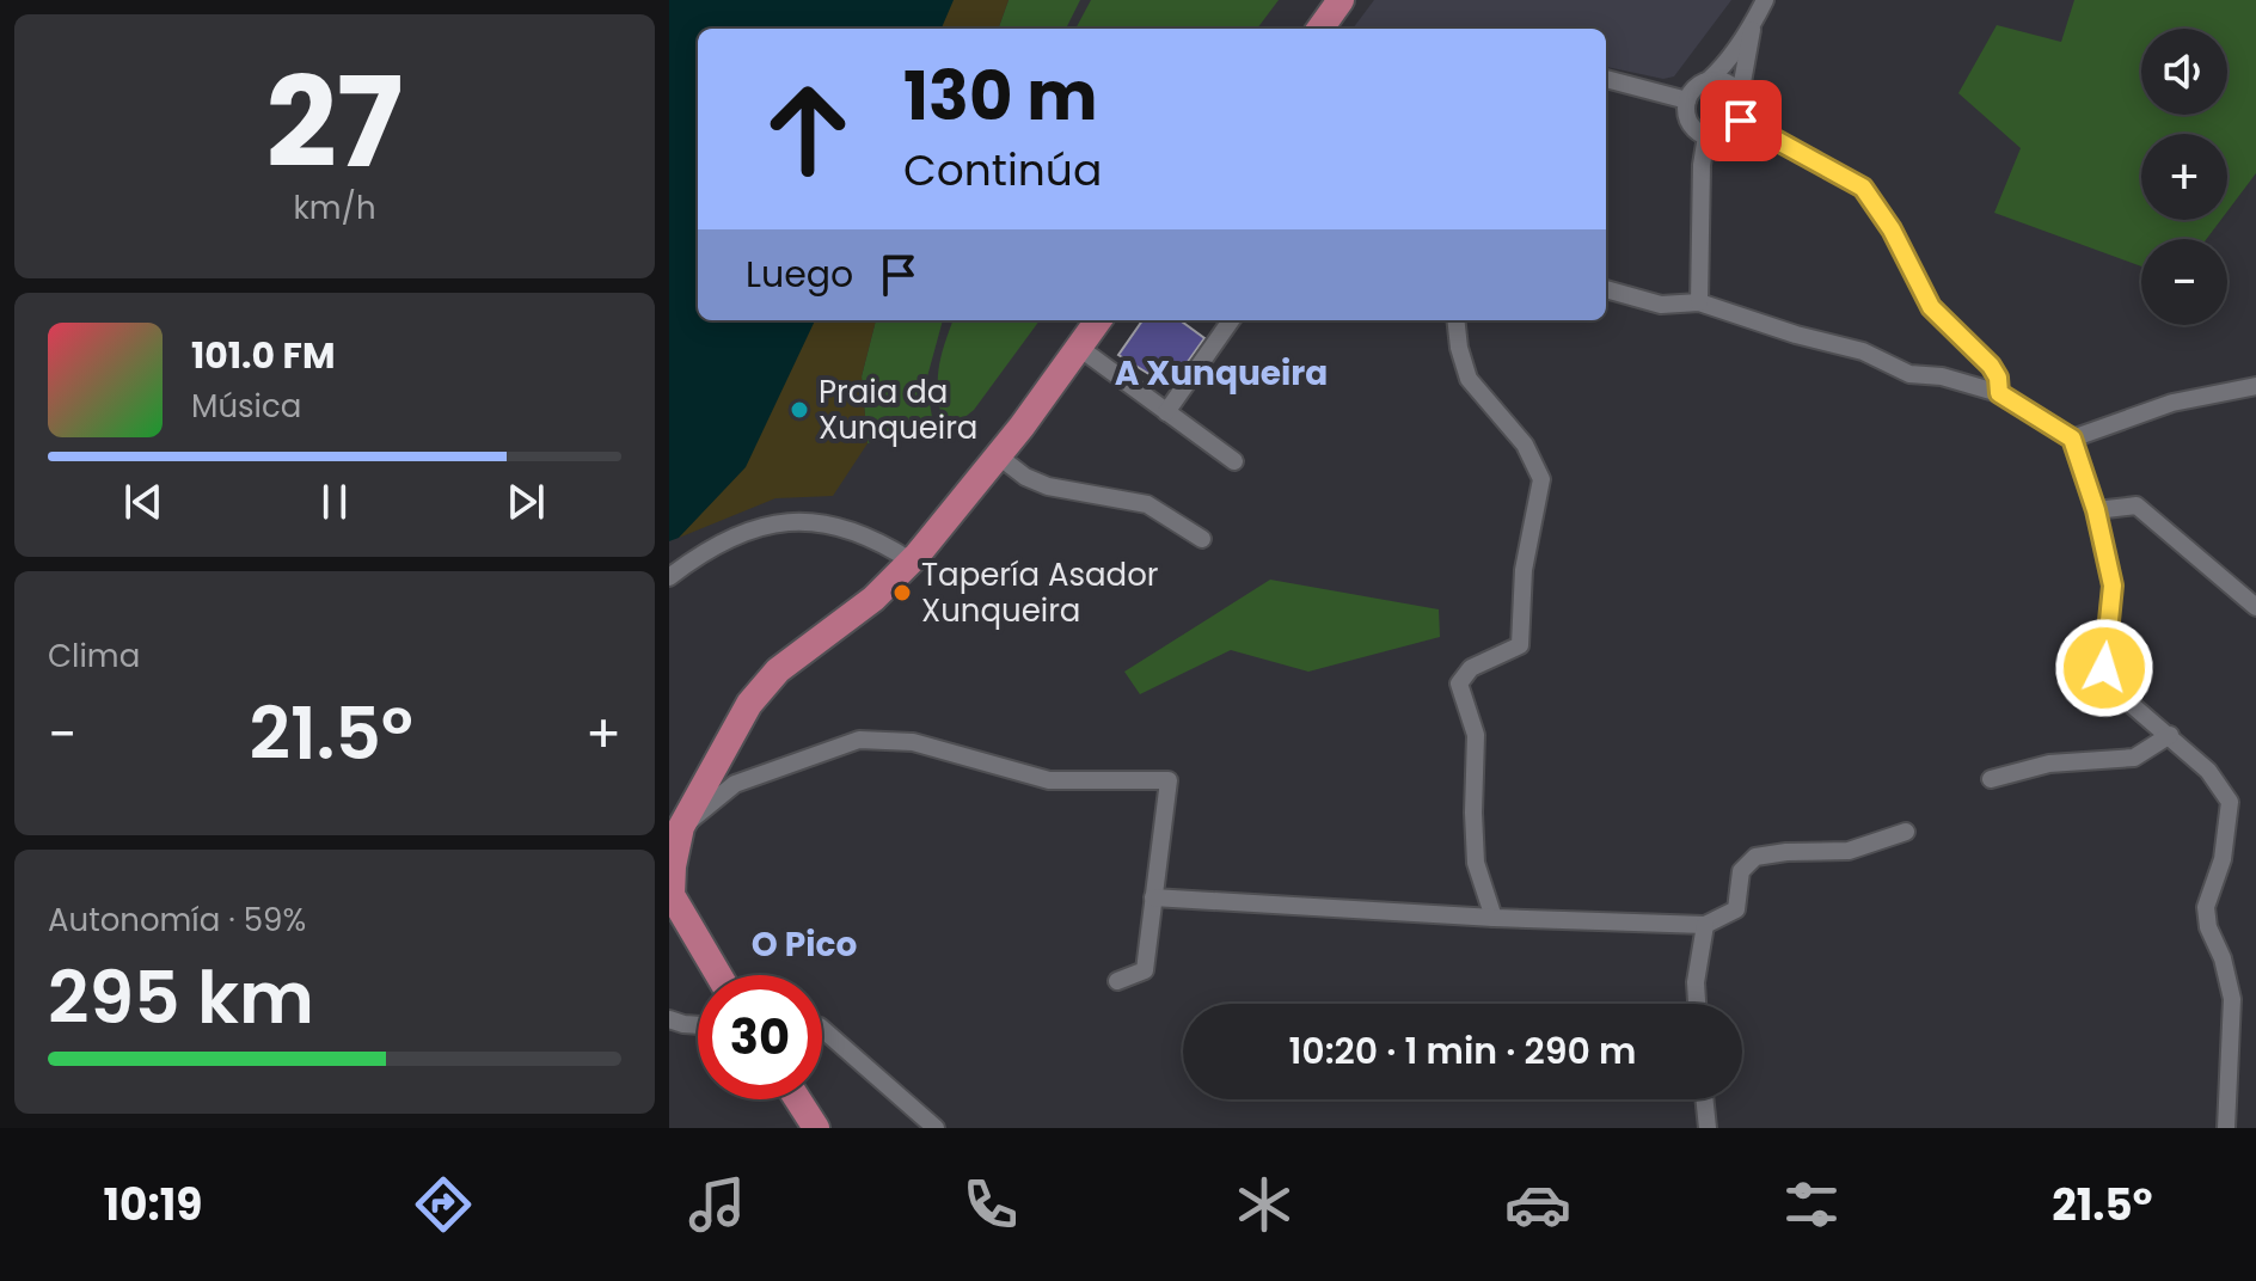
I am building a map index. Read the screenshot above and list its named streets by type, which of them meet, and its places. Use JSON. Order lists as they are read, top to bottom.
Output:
{
  "districts": ["A Xunqueira", "O Pico"],
  "places": ["Praia da Xunqueira", "Tapería Asador Xunqueira"],
  "page": {
    "tile": [
      ["27", "km/h"],
      "Clima",
      ["Autonomía · 59%", "295 km"]
    ],
    "map_buttons": ["+", "−"],
    "turn": ["130 m", "Continúa"],
    "then": "Luego",
    "song": ["101.0 FM", "Música"],
    "heat": ["−", "21.5°", "+"],
    "limit": "30",
    "trip": "10:20 · 1 min · 290 m",
    "tabs": ["10:19", "21.5°"]
  }
}
